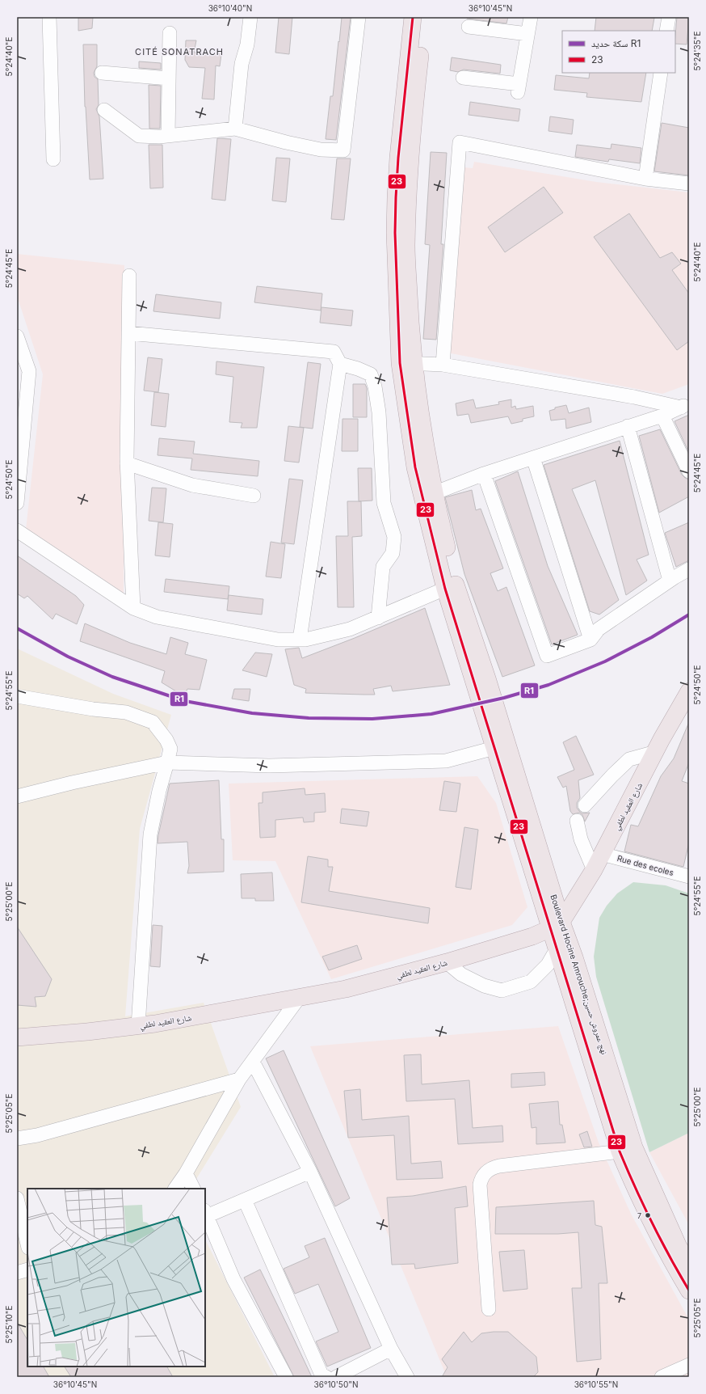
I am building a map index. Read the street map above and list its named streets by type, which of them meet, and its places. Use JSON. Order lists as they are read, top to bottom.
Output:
{
  "streets": {
    "main road": ["شارع العقيد لطفي", "Boulevard Hocine Amrouche;نهج عمروش حسين"],
    "street": ["Rue des ecoles"]
  },
  "crossings": [
    ["شارع العقيد لطفي", "Rue des ecoles"],
    ["شارع العقيد لطفي", "Boulevard Hocine Amrouche;نهج عمروش حسين"]
  ],
  "districts": ["CITÉ SONATRACH"],
  "places": ["7"],
  "lines": ["transit line 23", "rail line R1"],
  "legend": ["سكة حديد R1", "23"],
  "coordinates": [
    "36°10'40\"N",
    "36°10'45\"N",
    "5°24'35\"E",
    "5°24'40\"E",
    "5°24'45\"E",
    "5°24'50\"E",
    "5°24'55\"E",
    "5°25'00\"E",
    "5°25'05\"E",
    "5°25'10\"E",
    "36°10'50\"N",
    "36°10'55\"N"
  ]
}
